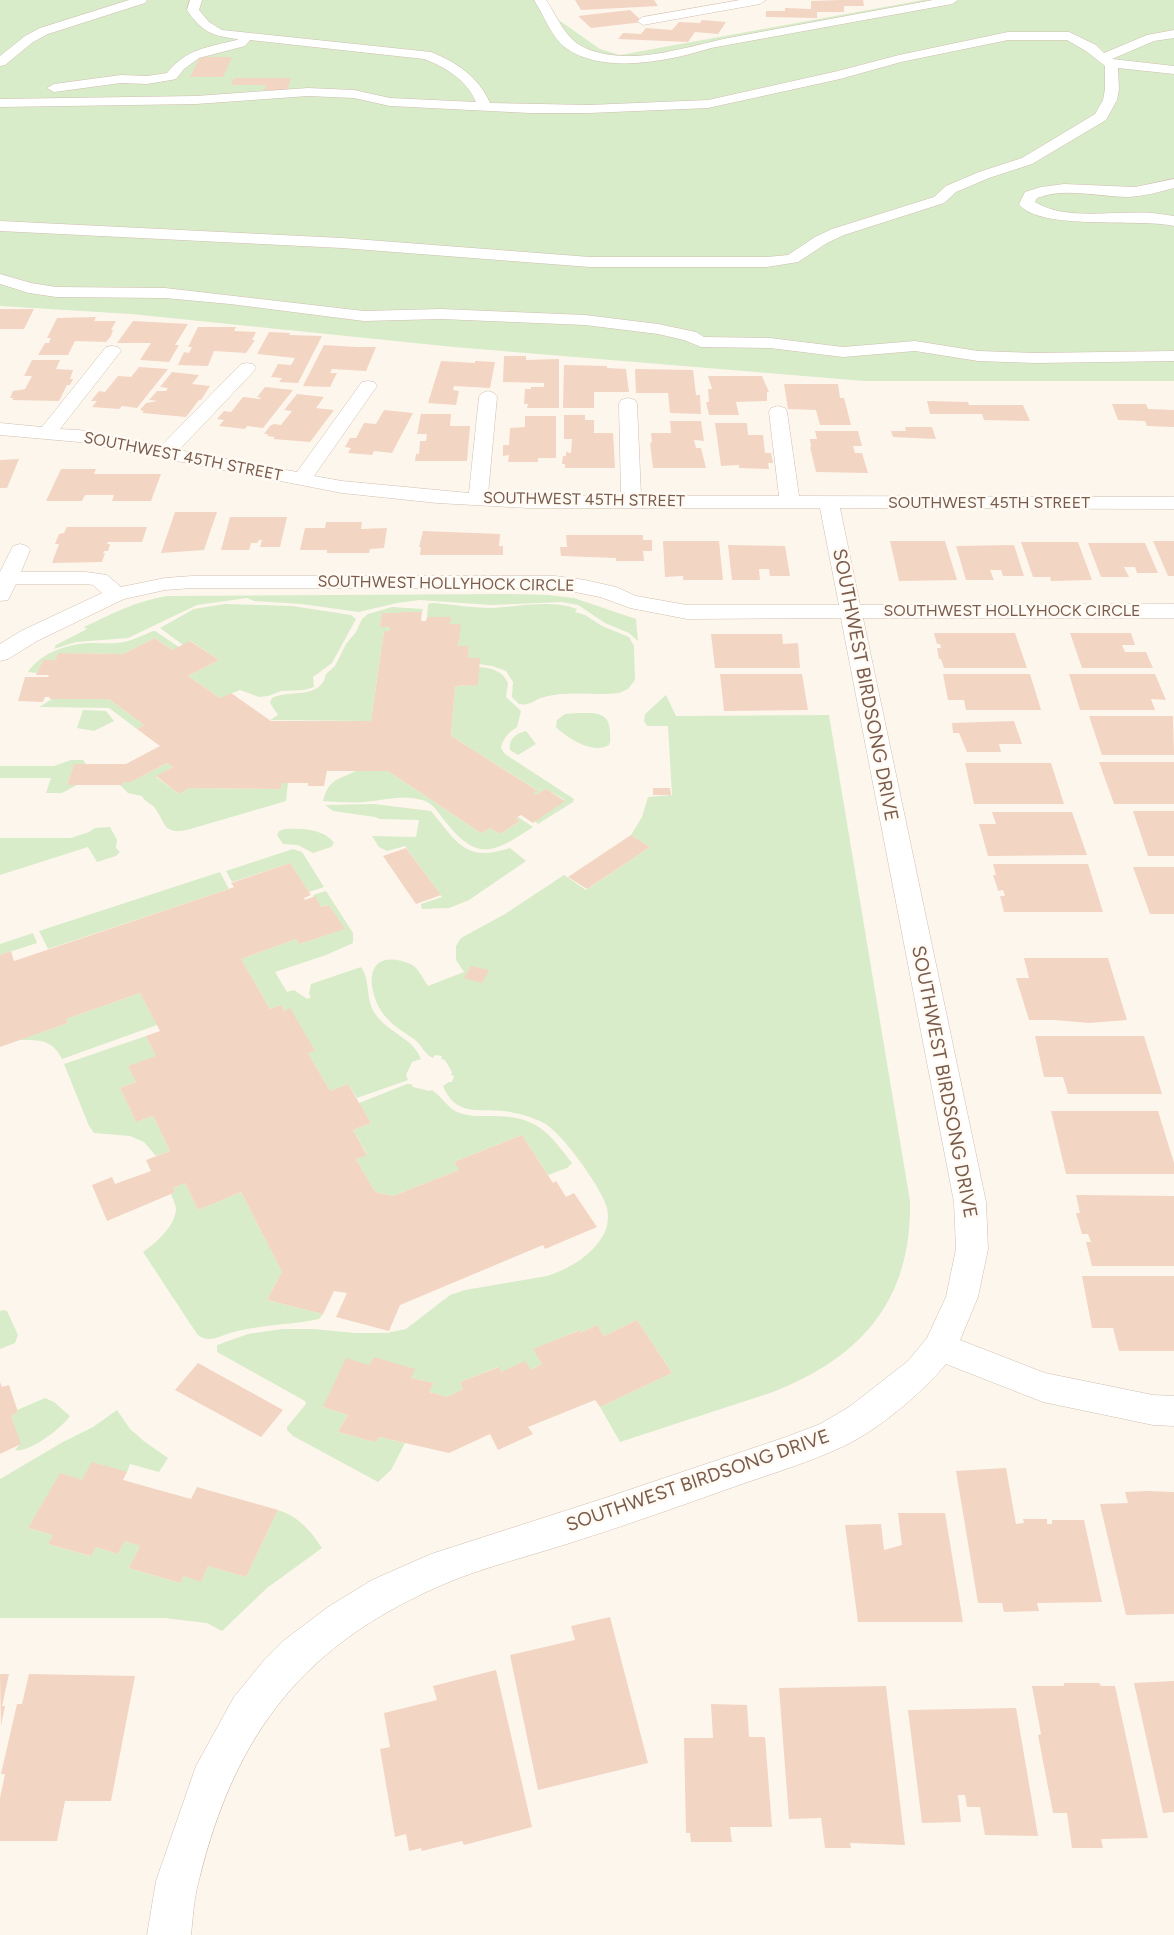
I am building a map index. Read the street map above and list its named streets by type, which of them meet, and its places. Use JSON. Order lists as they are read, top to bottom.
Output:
{
  "streets": {
    "street": ["SOUTHWEST 45TH STREET", "SOUTHWEST HOLLYHOCK CIRCLE", "SOUTHWEST BIRDSONG DRIVE"]
  },
  "crossings": [
    ["SOUTHWEST 45TH STREET", "SOUTHWEST BIRDSONG DRIVE"],
    ["SOUTHWEST HOLLYHOCK CIRCLE", "SOUTHWEST BIRDSONG DRIVE"]
  ]
}
